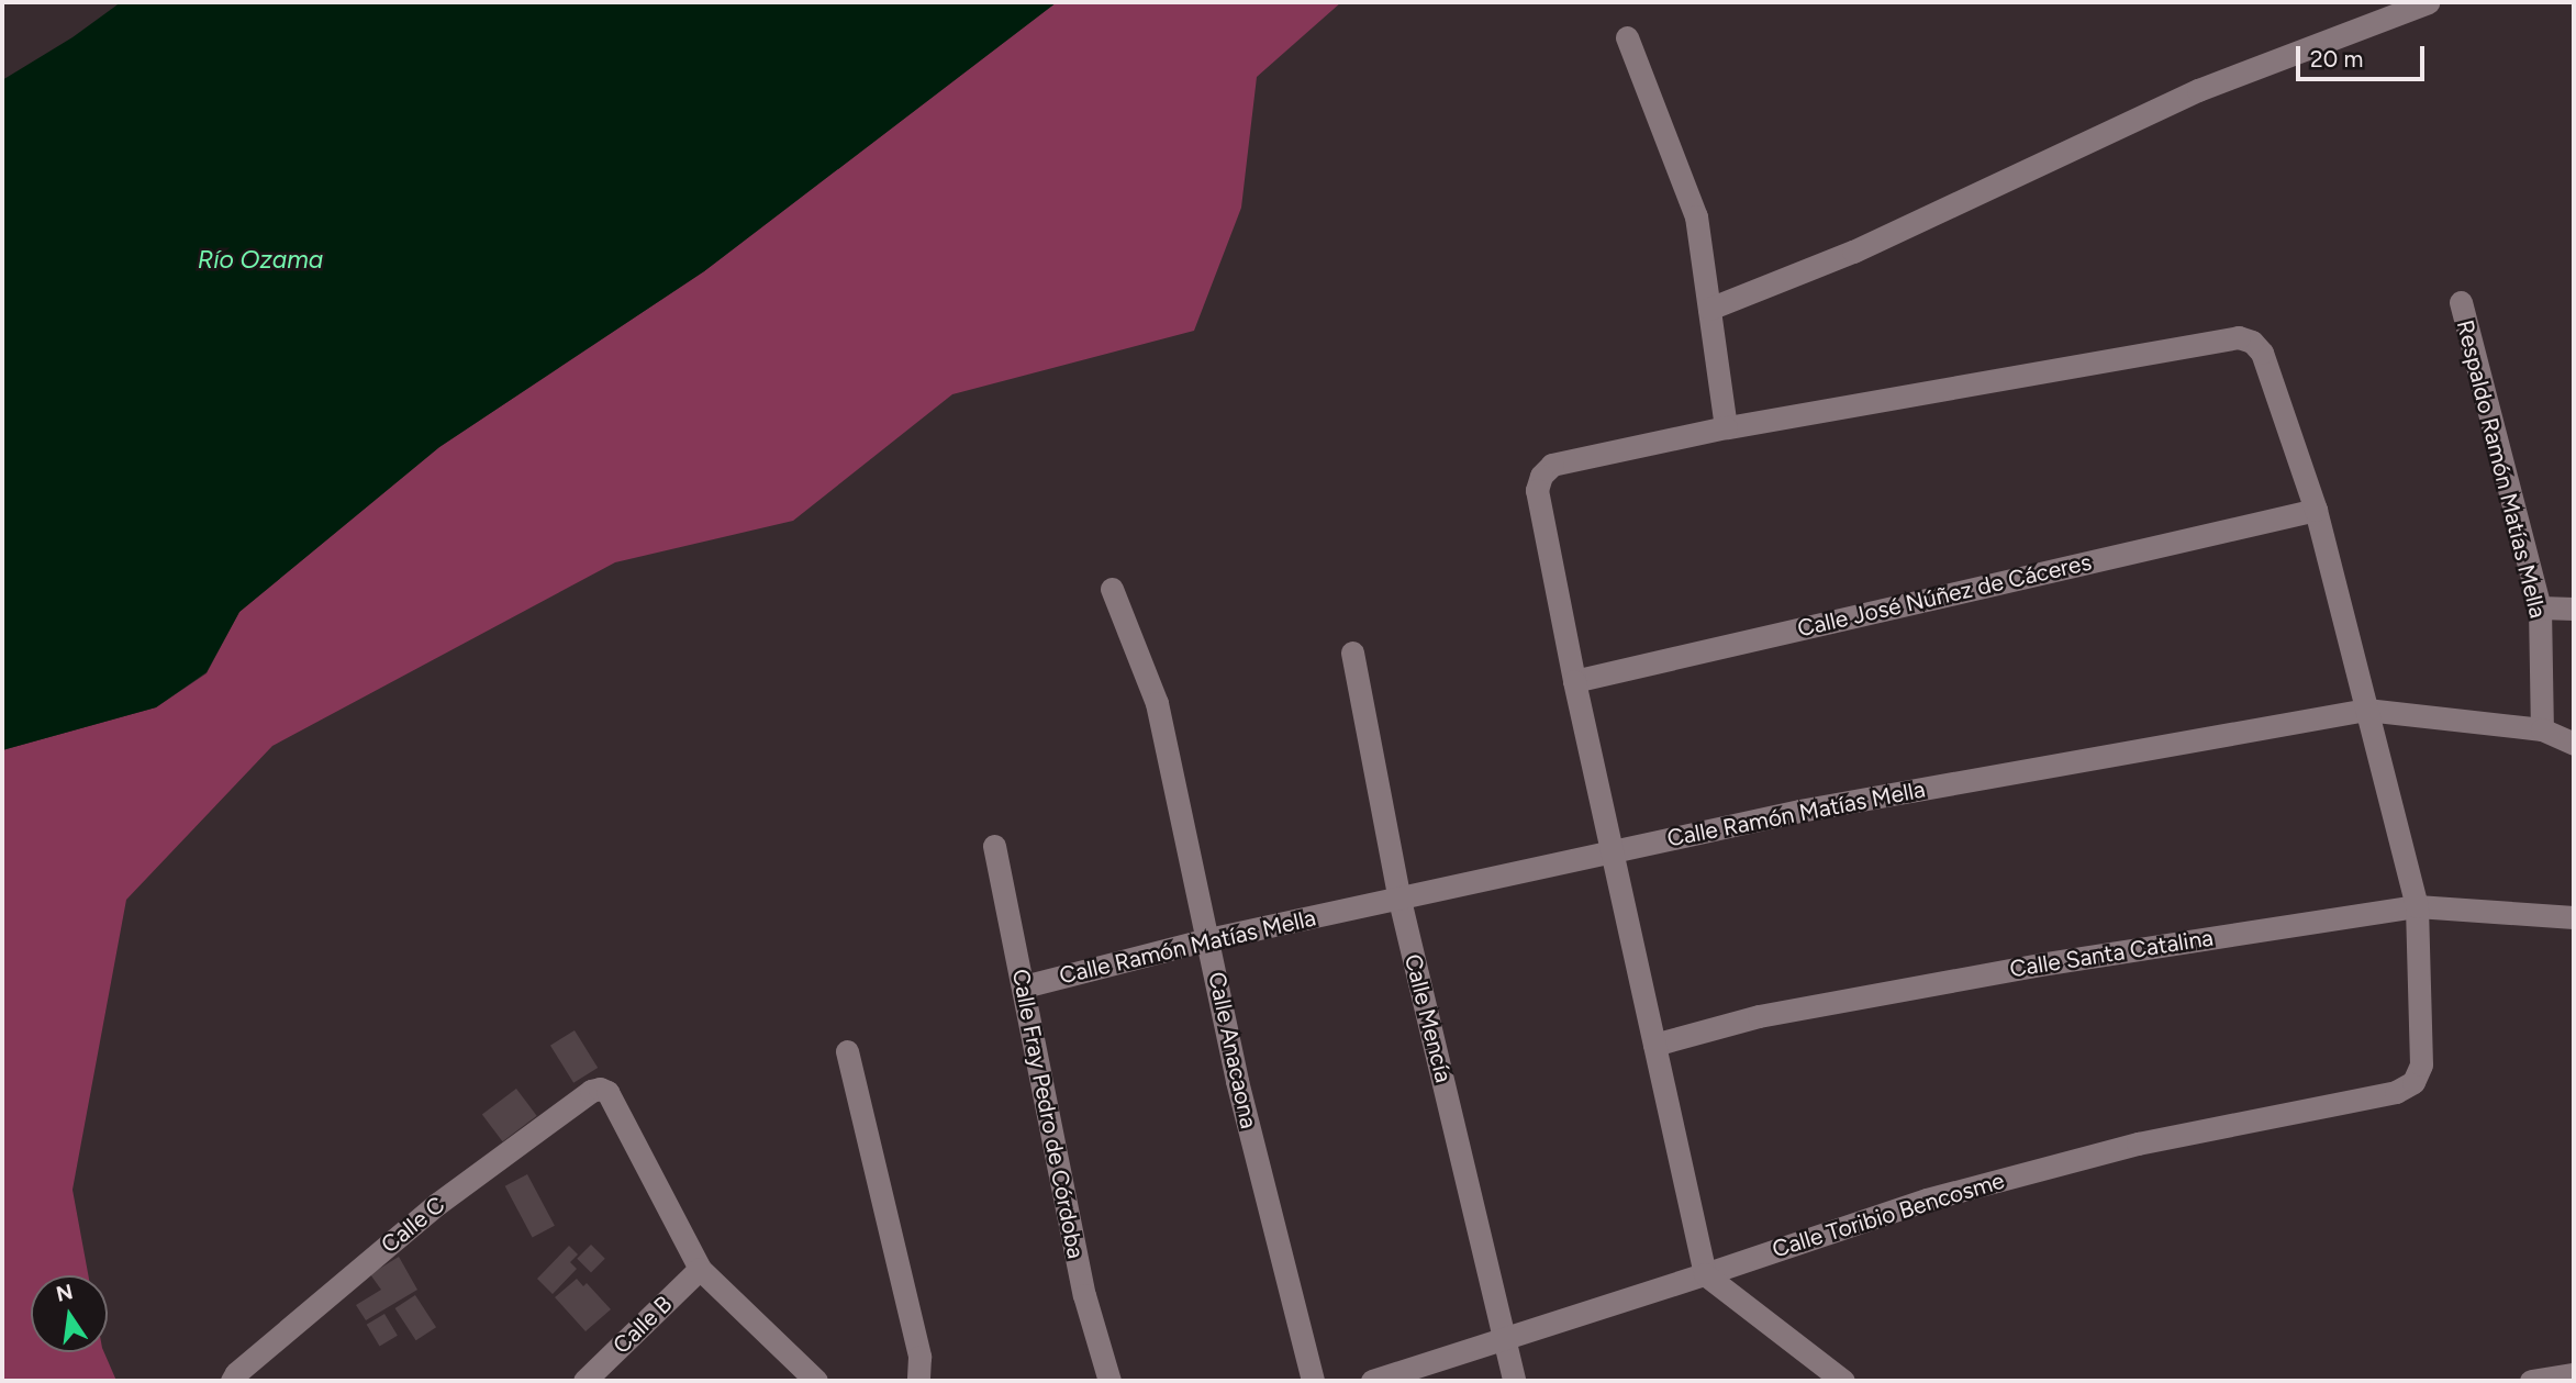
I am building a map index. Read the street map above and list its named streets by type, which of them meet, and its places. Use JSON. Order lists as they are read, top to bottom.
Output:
{
  "streets": {
    "street": [
      "Respaldo Ramón Matías Mella",
      "Calle José Núñez de Cáceres",
      "Calle Ramón Matías Mella",
      "Calle Santa Catalina",
      "Calle Mencía",
      "Calle Anacaona",
      "Calle Fray Pedro de Córdoba",
      "Calle Toribio Bencosme",
      "Calle C",
      "Calle B"
    ]
  },
  "crossings": [
    ["Respaldo Ramón Matías Mella", "Calle Ramón Matías Mella"],
    ["Calle Ramón Matías Mella", "Calle Mencía"],
    ["Calle Ramón Matías Mella", "Calle Anacaona"],
    ["Calle Ramón Matías Mella", "Calle Fray Pedro de Córdoba"],
    ["Calle Santa Catalina", "Calle Toribio Bencosme"],
    ["Calle Mencía", "Calle Toribio Bencosme"],
    ["Calle C", "Calle B"]
  ],
  "water": ["Río Ozama"],
  "scale_bar": "20 m",
  "north": "top"
}
